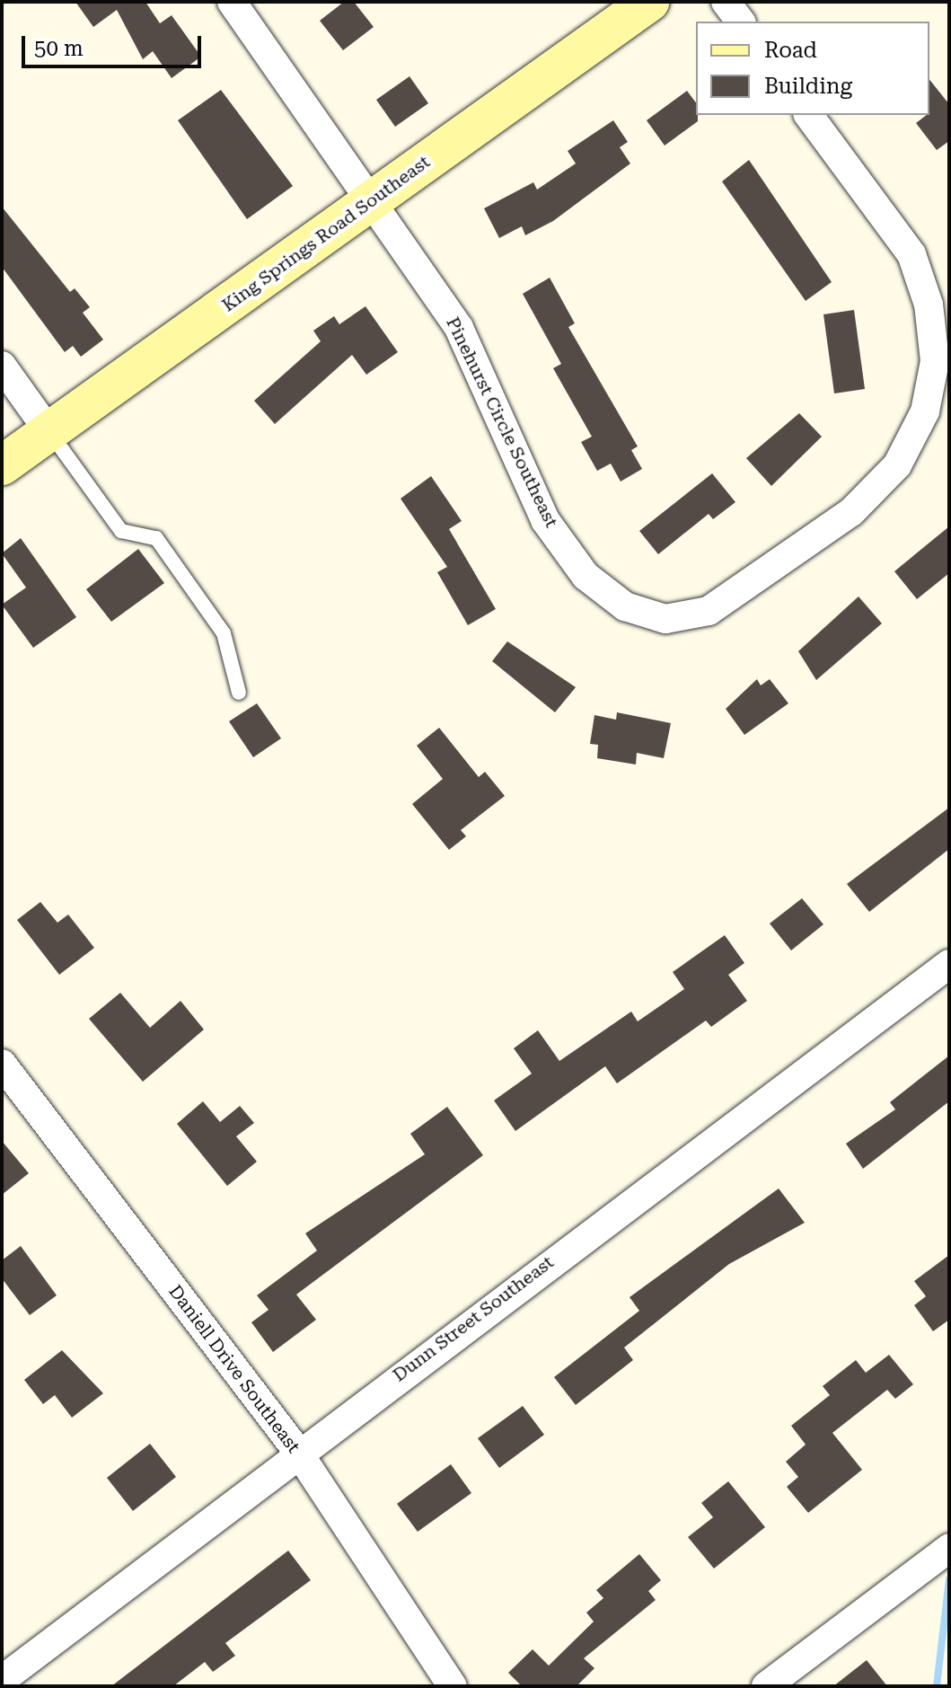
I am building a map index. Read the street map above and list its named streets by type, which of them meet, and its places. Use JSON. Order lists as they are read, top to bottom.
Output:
{
  "streets": {
    "street": [
      "King Springs Road Southeast",
      "Pinehurst Circle Southeast",
      "Dunn Street Southeast",
      "Daniell Drive Southeast"
    ]
  },
  "crossings": [
    ["King Springs Road Southeast", "Pinehurst Circle Southeast"],
    ["Dunn Street Southeast", "Daniell Drive Southeast"]
  ],
  "legend": ["Road", "Building"],
  "scale_bar": "50 m"
}
